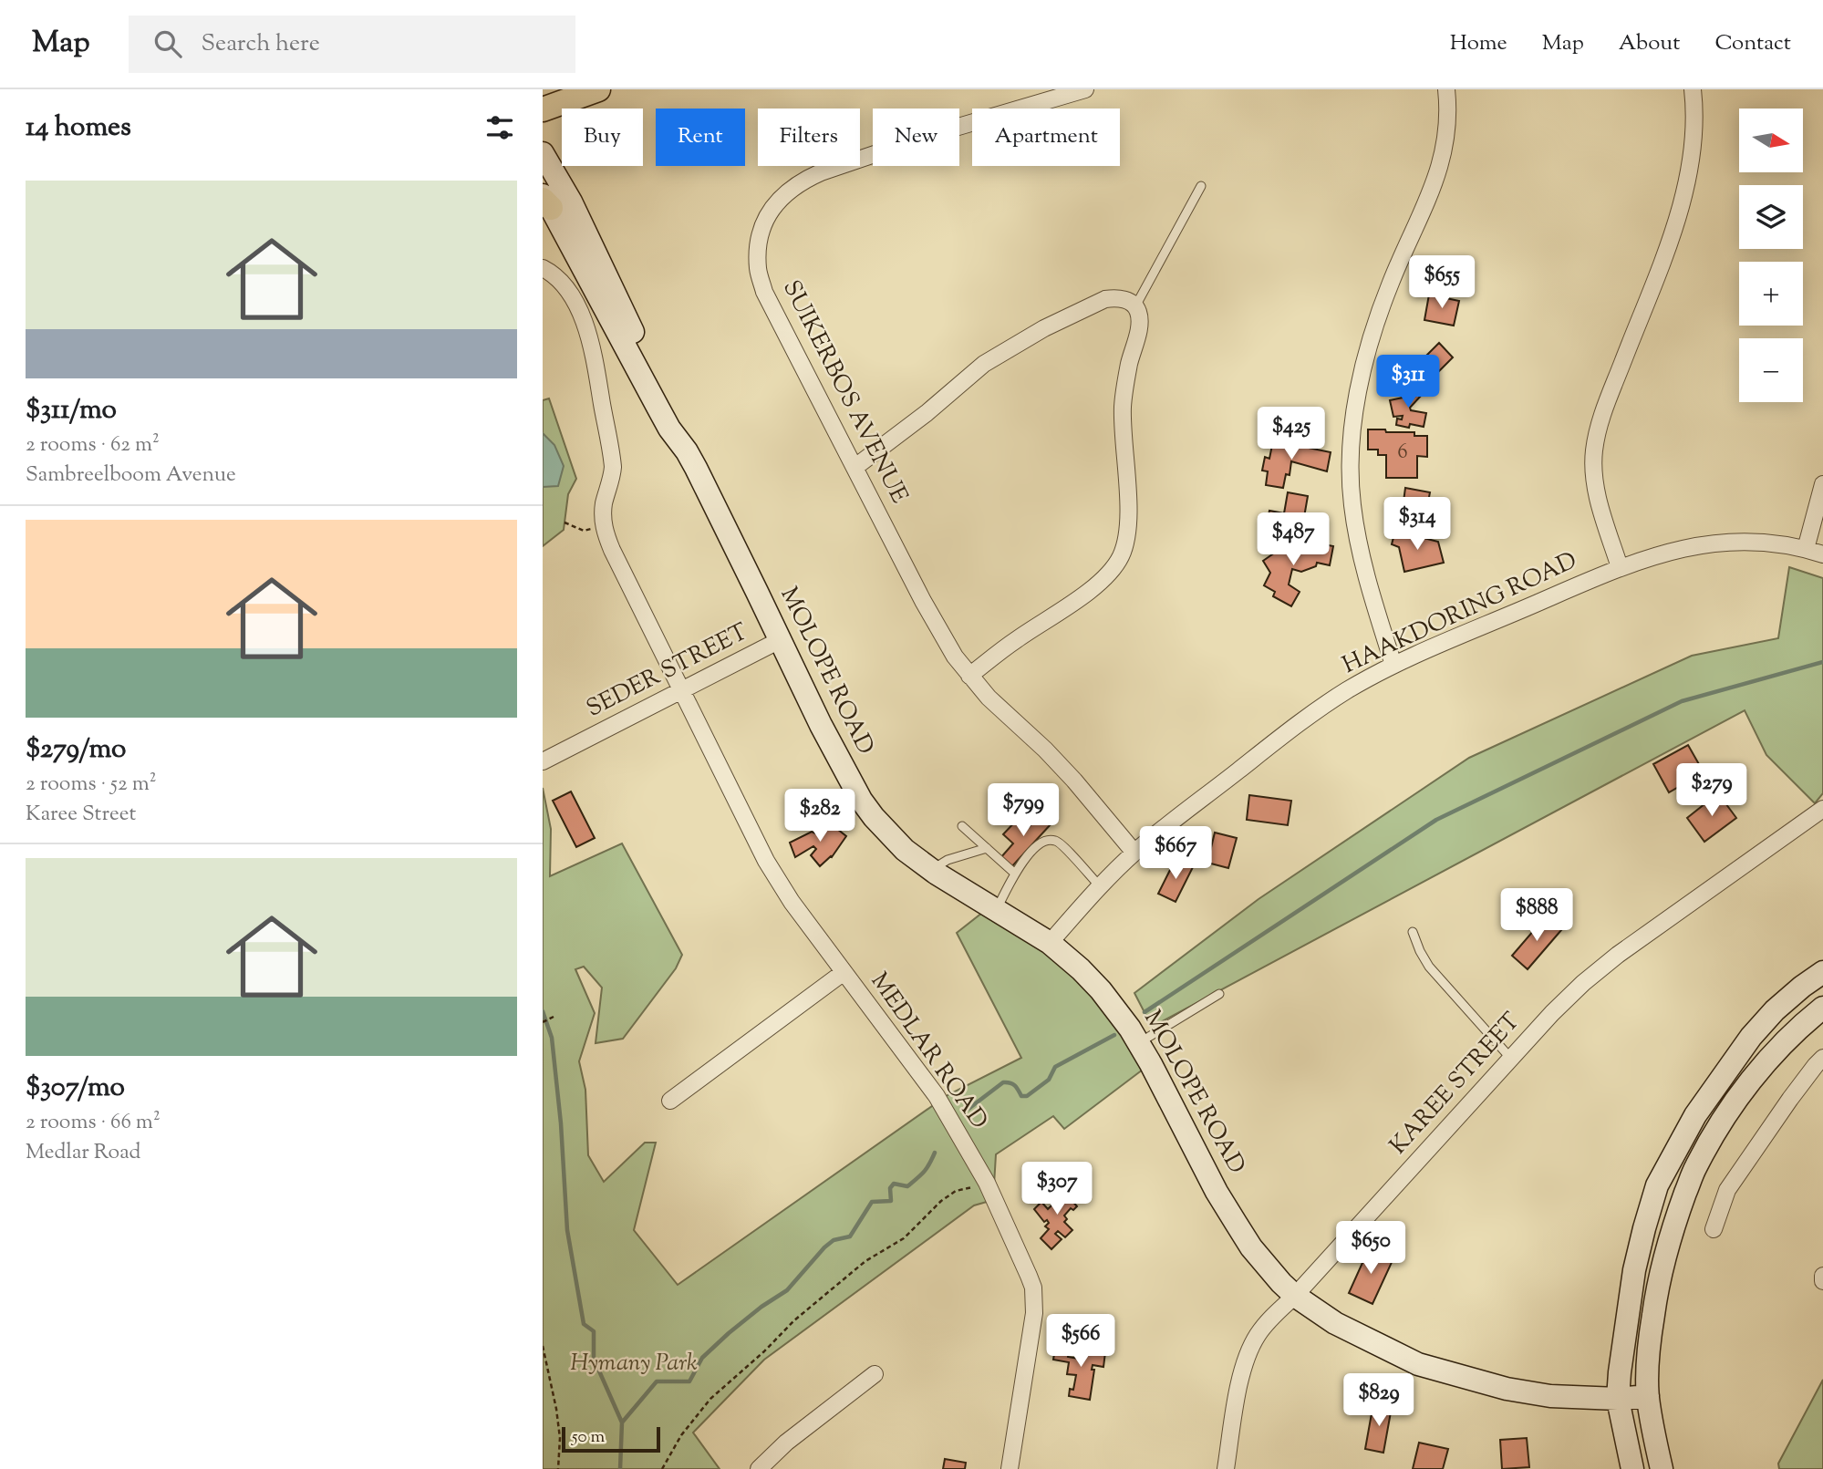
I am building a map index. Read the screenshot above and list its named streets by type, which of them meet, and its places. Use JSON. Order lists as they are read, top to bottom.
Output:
{
  "streets": {
    "street": [
      "SUIKERBOS AVENUE",
      "HAAKDORING ROAD",
      "SEDER STREET",
      "MOLOPE ROAD",
      "MEDLAR ROAD",
      "KAREE STREET"
    ]
  },
  "crossings": [
    ["SUIKERBOS AVENUE", "HAAKDORING ROAD"],
    ["HAAKDORING ROAD", "MOLOPE ROAD"],
    ["SEDER STREET", "MOLOPE ROAD"],
    ["SEDER STREET", "MEDLAR ROAD"],
    ["MOLOPE ROAD", "KAREE STREET"]
  ],
  "parks": ["Hymany Park"],
  "house_numbers": ["6"],
  "scale_bar": "50 m",
  "north": "right",
  "page": {
    "header": "Map",
    "search": "Search here",
    "nav": [
      "Home",
      "Map",
      "About",
      "Contact"
    ],
    "heading": "14 homes",
    "map_buttons": ["+", "−"],
    "chip": [
      "Buy",
      "Rent",
      "Filters",
      "New",
      "Apartment"
    ],
    "list": [
      {
        "name": "$311/mo",
        "note": "2 rooms · 62 m² · Sambreelboom Avenue"
      },
      {
        "name": "$279/mo",
        "note": "2 rooms · 52 m² · Karee Street"
      },
      {
        "name": "$307/mo",
        "note": "2 rooms · 66 m² · Medlar Road"
      }
    ],
    "price": [
      "$655",
      "$311",
      "$425",
      "$314",
      "$487",
      "$279",
      "$799",
      "$282",
      "$667",
      "$888",
      "$307",
      "$650",
      "$566",
      "$829"
    ],
    "scale": "50 m"
  }
}
